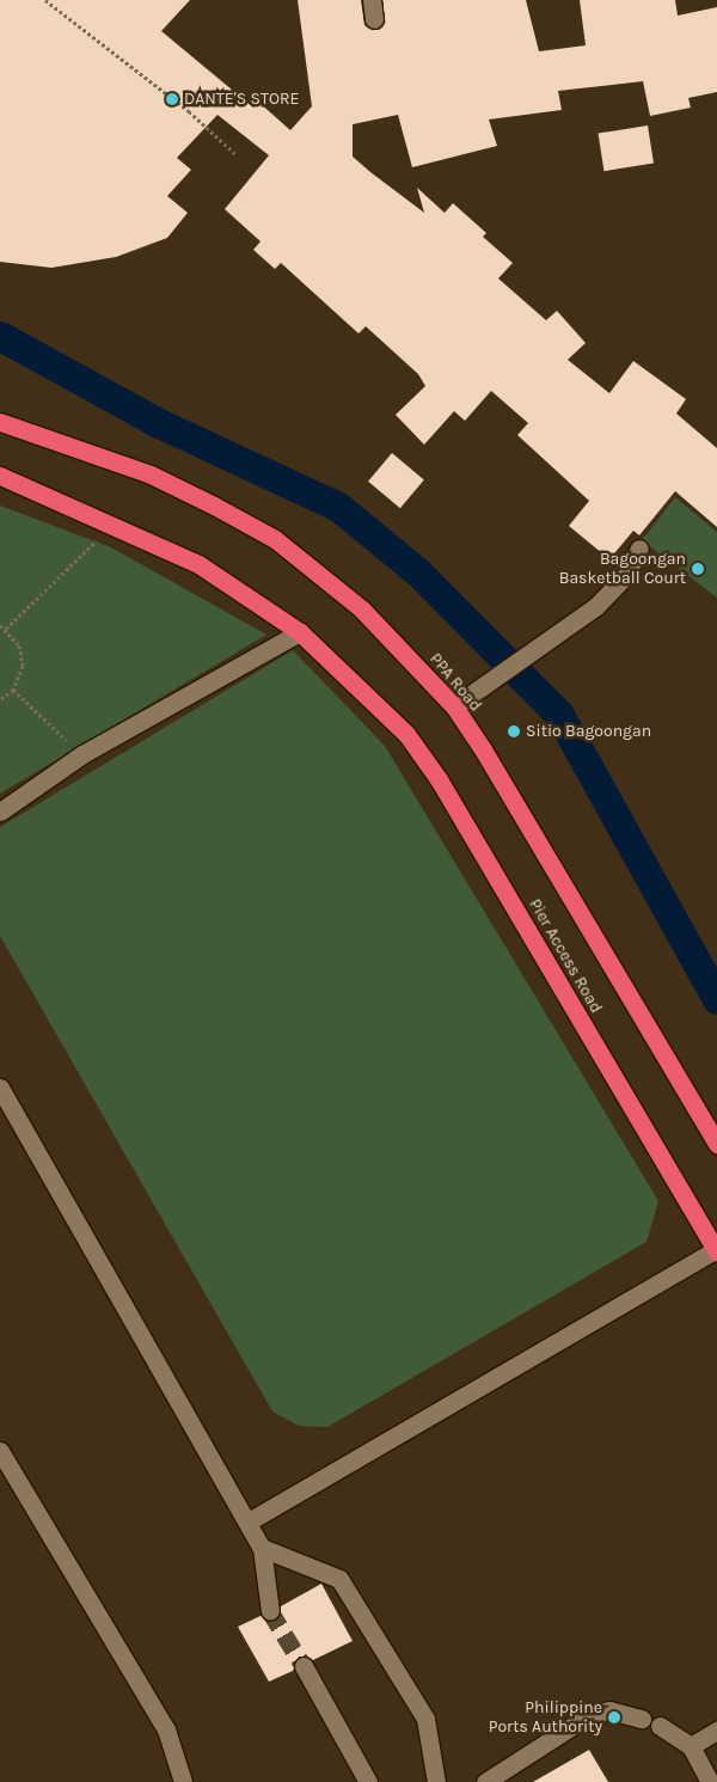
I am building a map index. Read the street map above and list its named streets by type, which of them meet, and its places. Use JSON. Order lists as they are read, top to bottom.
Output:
{
  "streets": {
    "highway": ["PPA Road", "Pier Access Road"]
  },
  "places": [
    "DANTE'S STORE",
    "Bagoongan Basketball Court",
    "Sitio Bagoongan",
    "Philippine Ports Authority"
  ]
}
